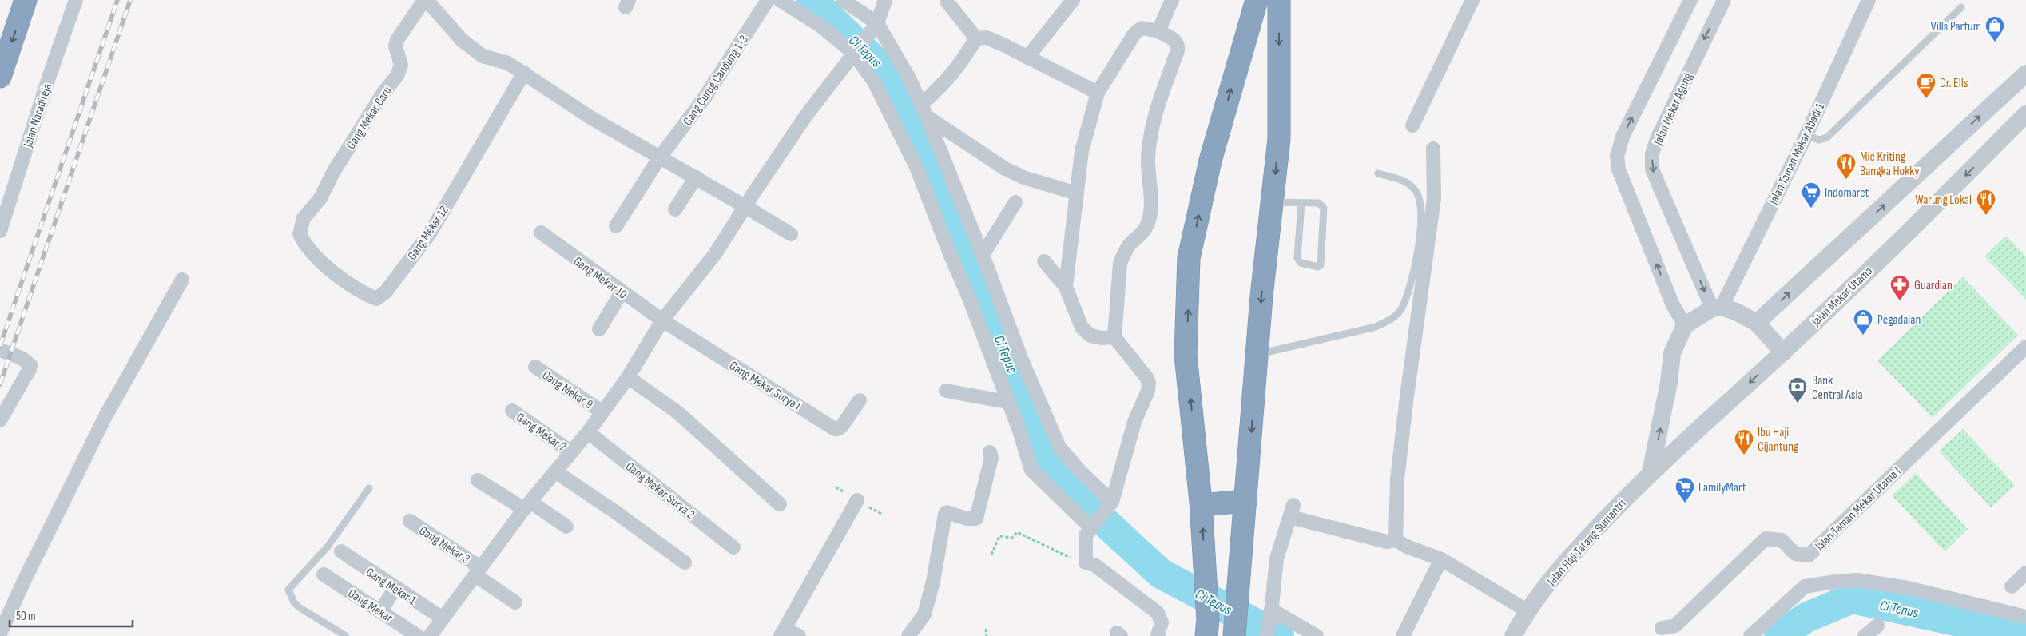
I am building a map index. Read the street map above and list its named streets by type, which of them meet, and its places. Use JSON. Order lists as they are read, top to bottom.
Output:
{
  "streets": {
    "street": [
      "Gang Curug Candung 1-3",
      "Jalan Mekar Agung",
      "Jalan Naradireja",
      "Gang Mekar Baru",
      "Jalan Taman Mekar Abadi 1",
      "Gang Mekar 12",
      "Gang Mekar 10",
      "Jalan Mekar Utama",
      "Gang Mekar Surya I",
      "Gang Mekar 9",
      "Gang Mekar 7",
      "Gang Mekar Surya 2",
      "Jalan Taman Mekar Utama I",
      "Jalan Haji Tatang Sumantri",
      "Gang Mekar 3",
      "Gang Mekar 1",
      "Gang Mekar"
    ]
  },
  "crossings": [
    ["Jalan Mekar Agung", "Jalan Taman Mekar Abadi 1"],
    ["Gang Mekar Baru", "Gang Mekar 12"],
    ["Gang Mekar 10", "Gang Mekar Surya I"],
    ["Jalan Mekar Utama", "Jalan Haji Tatang Sumantri"]
  ],
  "water": ["Ci Tepus"],
  "places": {
    "shop": ["Vills Parfum", "Pegadaian"],
    "cafe": ["Dr. Ells"],
    "restaurant": ["Mie Kriting Bangka Hokky", "Warung Lokal", "Ibu Haji Cijantung"],
    "supermarket": ["Indomaret", "FamilyMart"],
    "pharmacy": ["Guardian"],
    "bank": ["Bank Central Asia"]
  },
  "scale_bar": "50 m"
}
